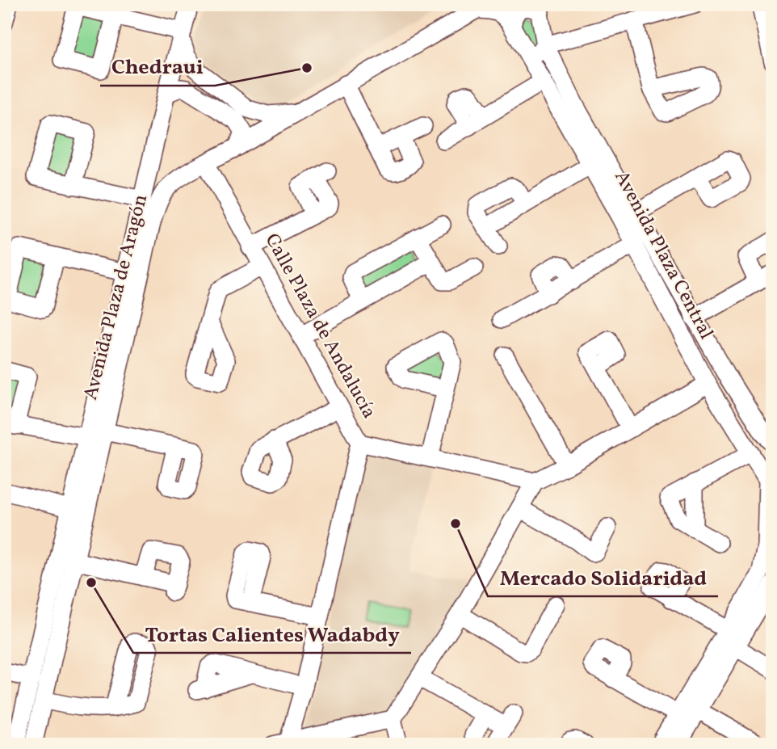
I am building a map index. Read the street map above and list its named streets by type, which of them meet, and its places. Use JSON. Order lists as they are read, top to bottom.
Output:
{
  "streets": {
    "street": ["Avenida Plaza Central", "Avenida Plaza de Aragón", "Calle Plaza de Andalucía"]
  },
  "crossings": [
    ["Avenida Plaza Central", "Avenida Plaza de Aragón"],
    ["Avenida Plaza de Aragón", "Calle Plaza de Andalucía"]
  ],
  "places": ["Chedraui", "Mercado Solidaridad", "Tortas Calientes Wadabdy"]
}
